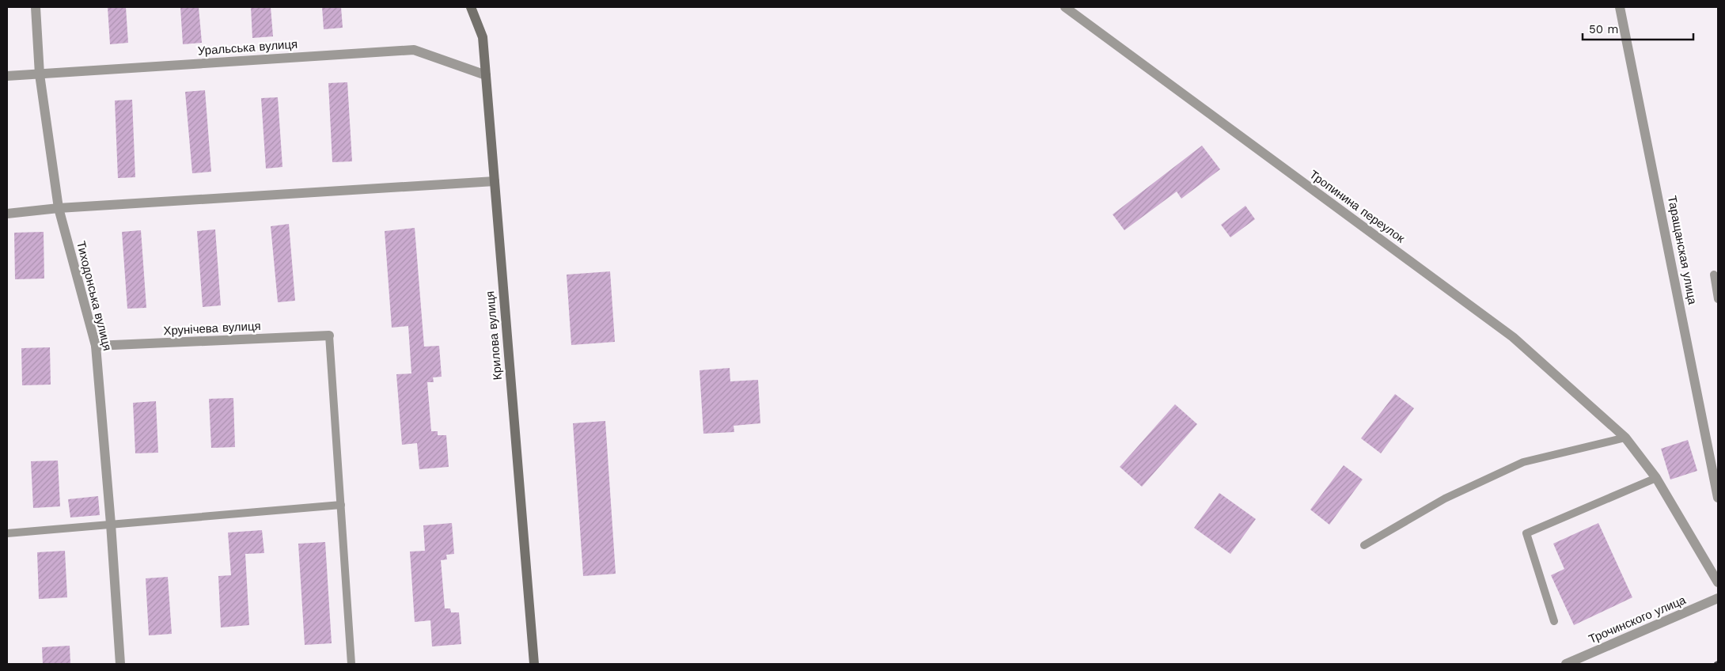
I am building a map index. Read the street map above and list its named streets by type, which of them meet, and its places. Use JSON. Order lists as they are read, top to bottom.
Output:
{
  "streets": {
    "main road": ["Крилова вулиця"],
    "street": [
      "Уральська вулиця",
      "Тропинина переулок",
      "Таращанская улица",
      "Тиходонська вулиця",
      "Хрунічева вулиця",
      "Трочинского улица"
    ]
  },
  "crossings": [
    ["Уральська вулиця", "Тиходонська вулиця"],
    ["Уральська вулиця", "Крилова вулиця"],
    ["Тиходонська вулиця", "Хрунічева вулиця"]
  ],
  "scale_bar": "50 m"
}
